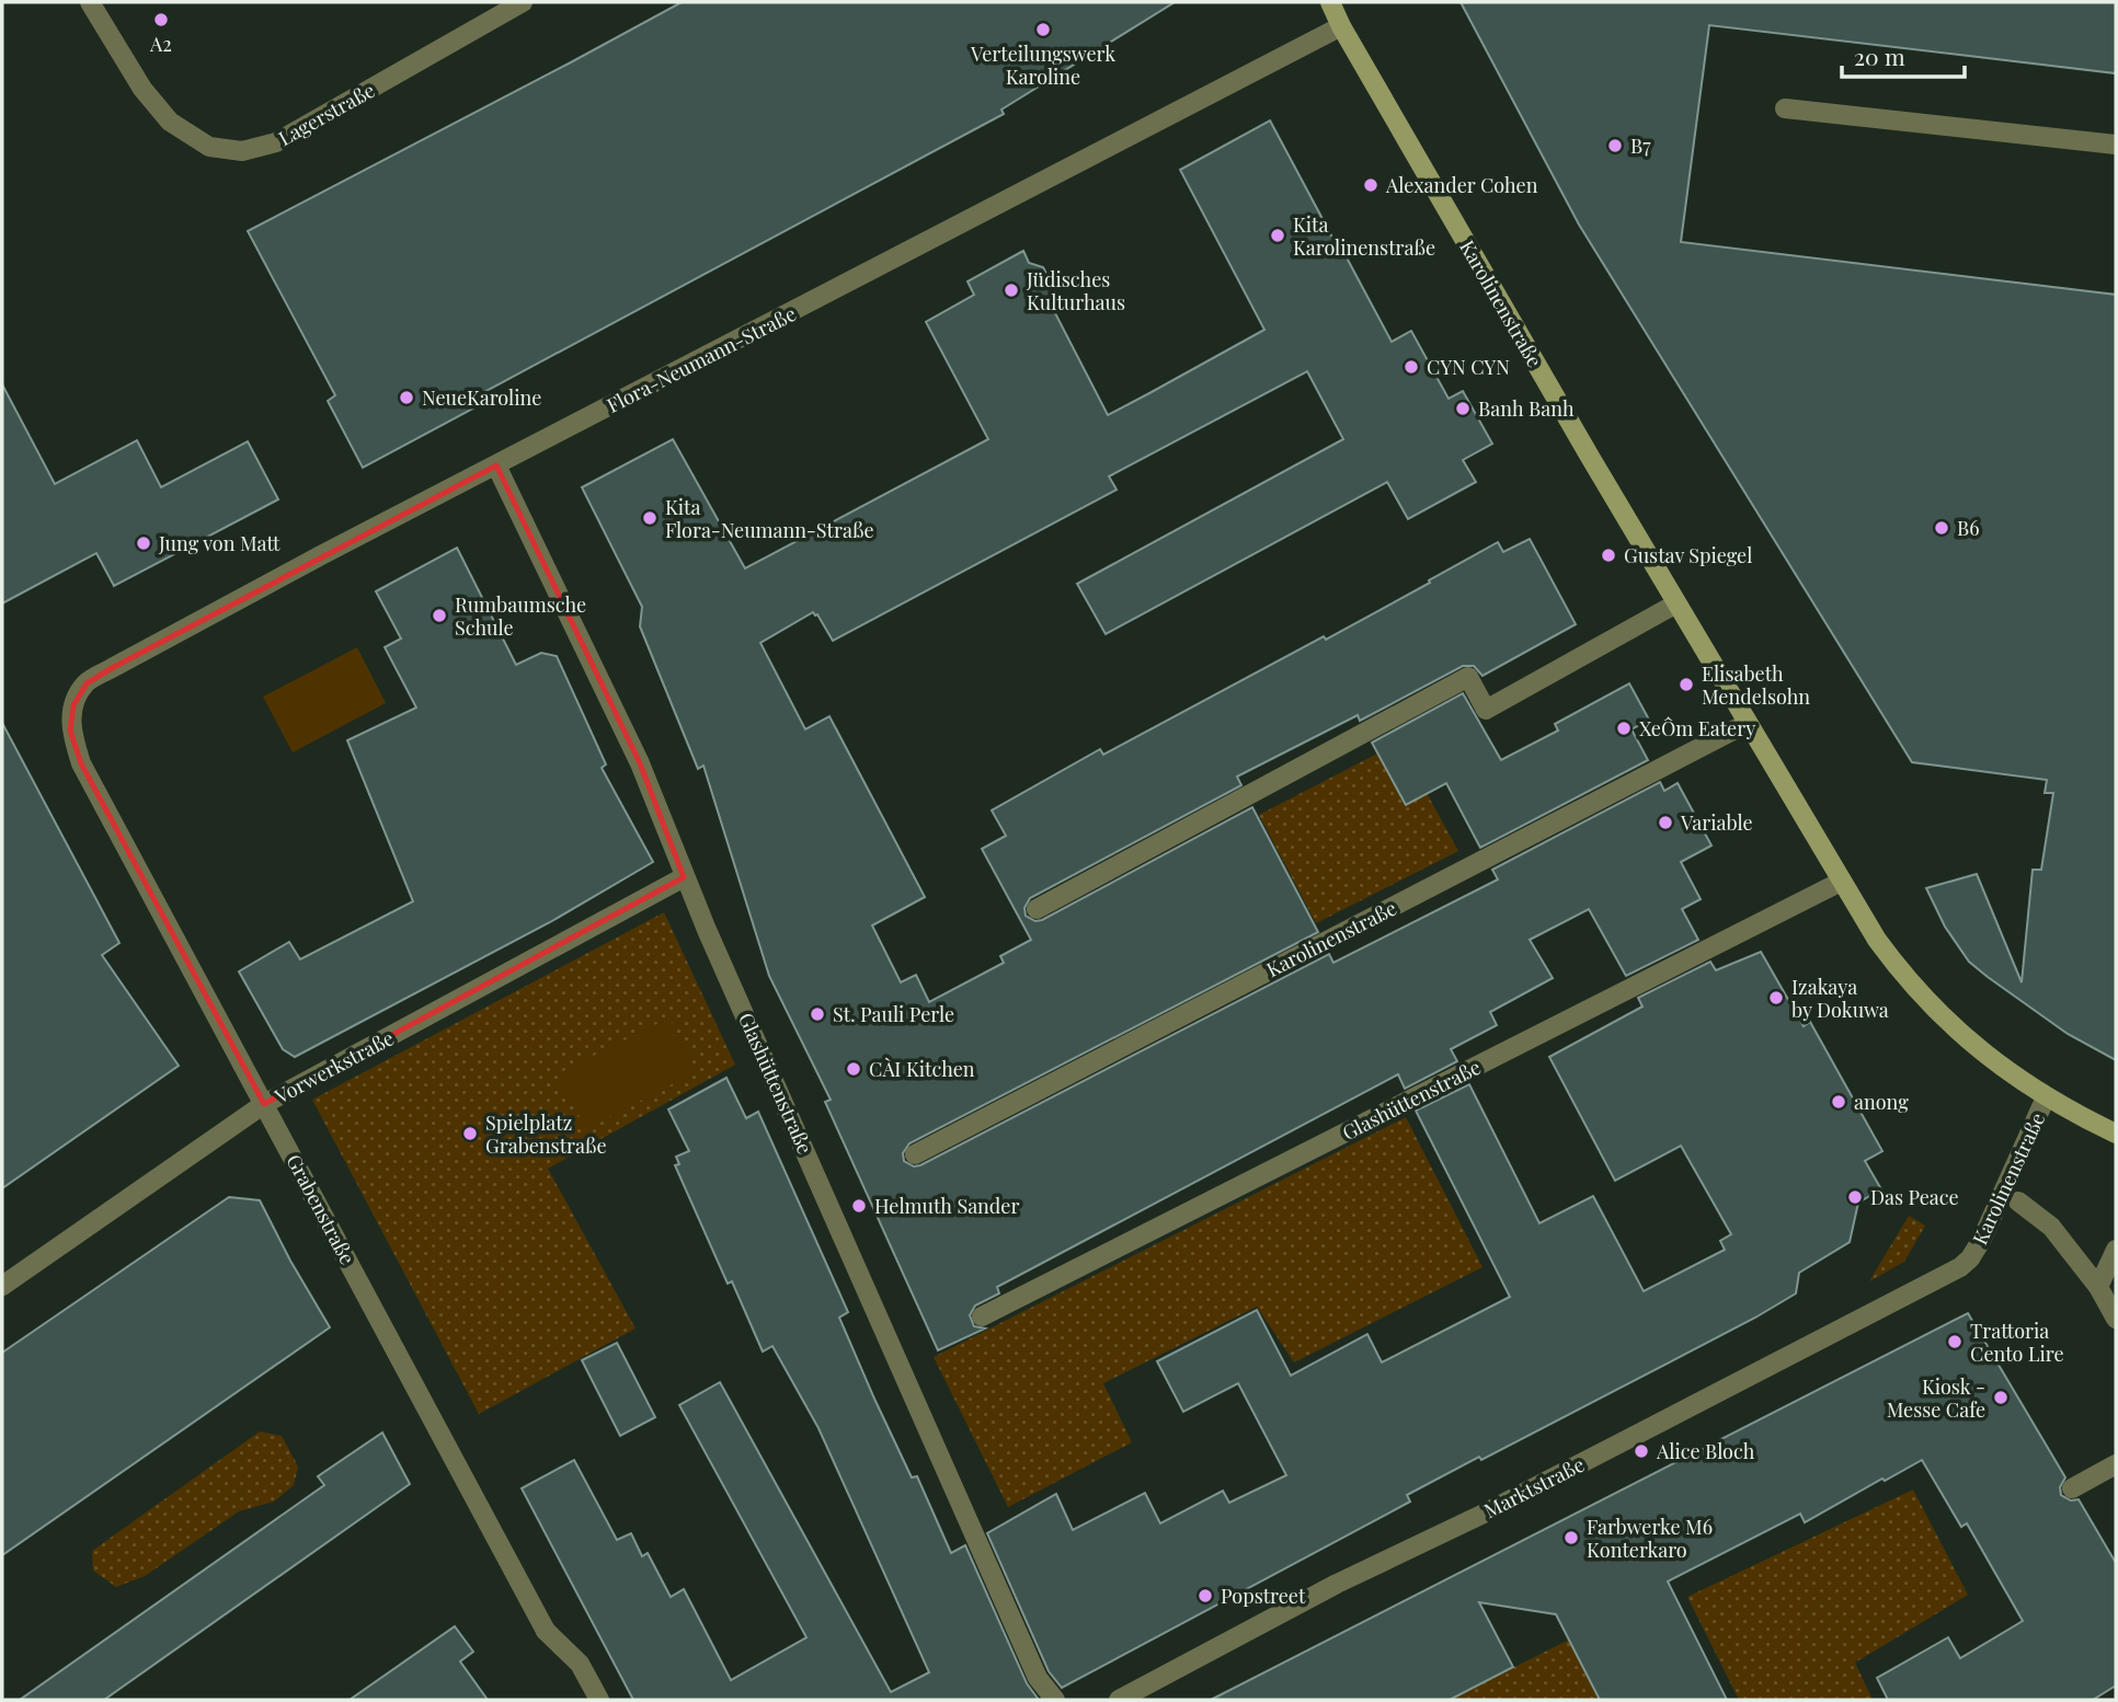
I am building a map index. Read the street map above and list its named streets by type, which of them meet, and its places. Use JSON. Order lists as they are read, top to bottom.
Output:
{
  "streets": {
    "main road": ["Karolinenstraße"],
    "street": [
      "Lagerstraße",
      "Flora-Neumann-Straße",
      "Vorwerkstraße",
      "Glashüttenstraße",
      "Grabenstraße",
      "Marktstraße"
    ]
  },
  "crossings": [
    ["Karolinenstraße", "Flora-Neumann-Straße"],
    ["Karolinenstraße", "Glashüttenstraße"],
    ["Karolinenstraße", "Marktstraße"],
    ["Flora-Neumann-Straße", "Glashüttenstraße"],
    ["Flora-Neumann-Straße", "Grabenstraße"],
    ["Vorwerkstraße", "Glashüttenstraße"],
    ["Vorwerkstraße", "Grabenstraße"]
  ],
  "places": [
    "A2",
    "Verteilungswerk Karoline",
    "B7",
    "Alexander Cohen",
    "Kita Karolinenstraße",
    "Jüdisches Kulturhaus",
    "CYN CYN",
    "NeueKaroline",
    "Banh Banh",
    "Kita Flora-Neumann-Straße",
    "B6",
    "Jung von Matt",
    "Gustav Spiegel",
    "Rumbaumsche Schule",
    "Elisabeth Mendelsohn",
    "XeÔm Eatery",
    "Variable",
    "Izakaya by Dokuwa",
    "St. Pauli Perle",
    "CÀI Kitchen",
    "anong",
    "Spielplatz Grabenstraße",
    "Das Peace",
    "Helmuth Sander",
    "Trattoria Cento Lire",
    "Kiosk - Messe Cafe",
    "Alice Bloch",
    "Farbwerke M6 Konterkaro",
    "Popstreet"
  ],
  "scale_bar": "20 m"
}
